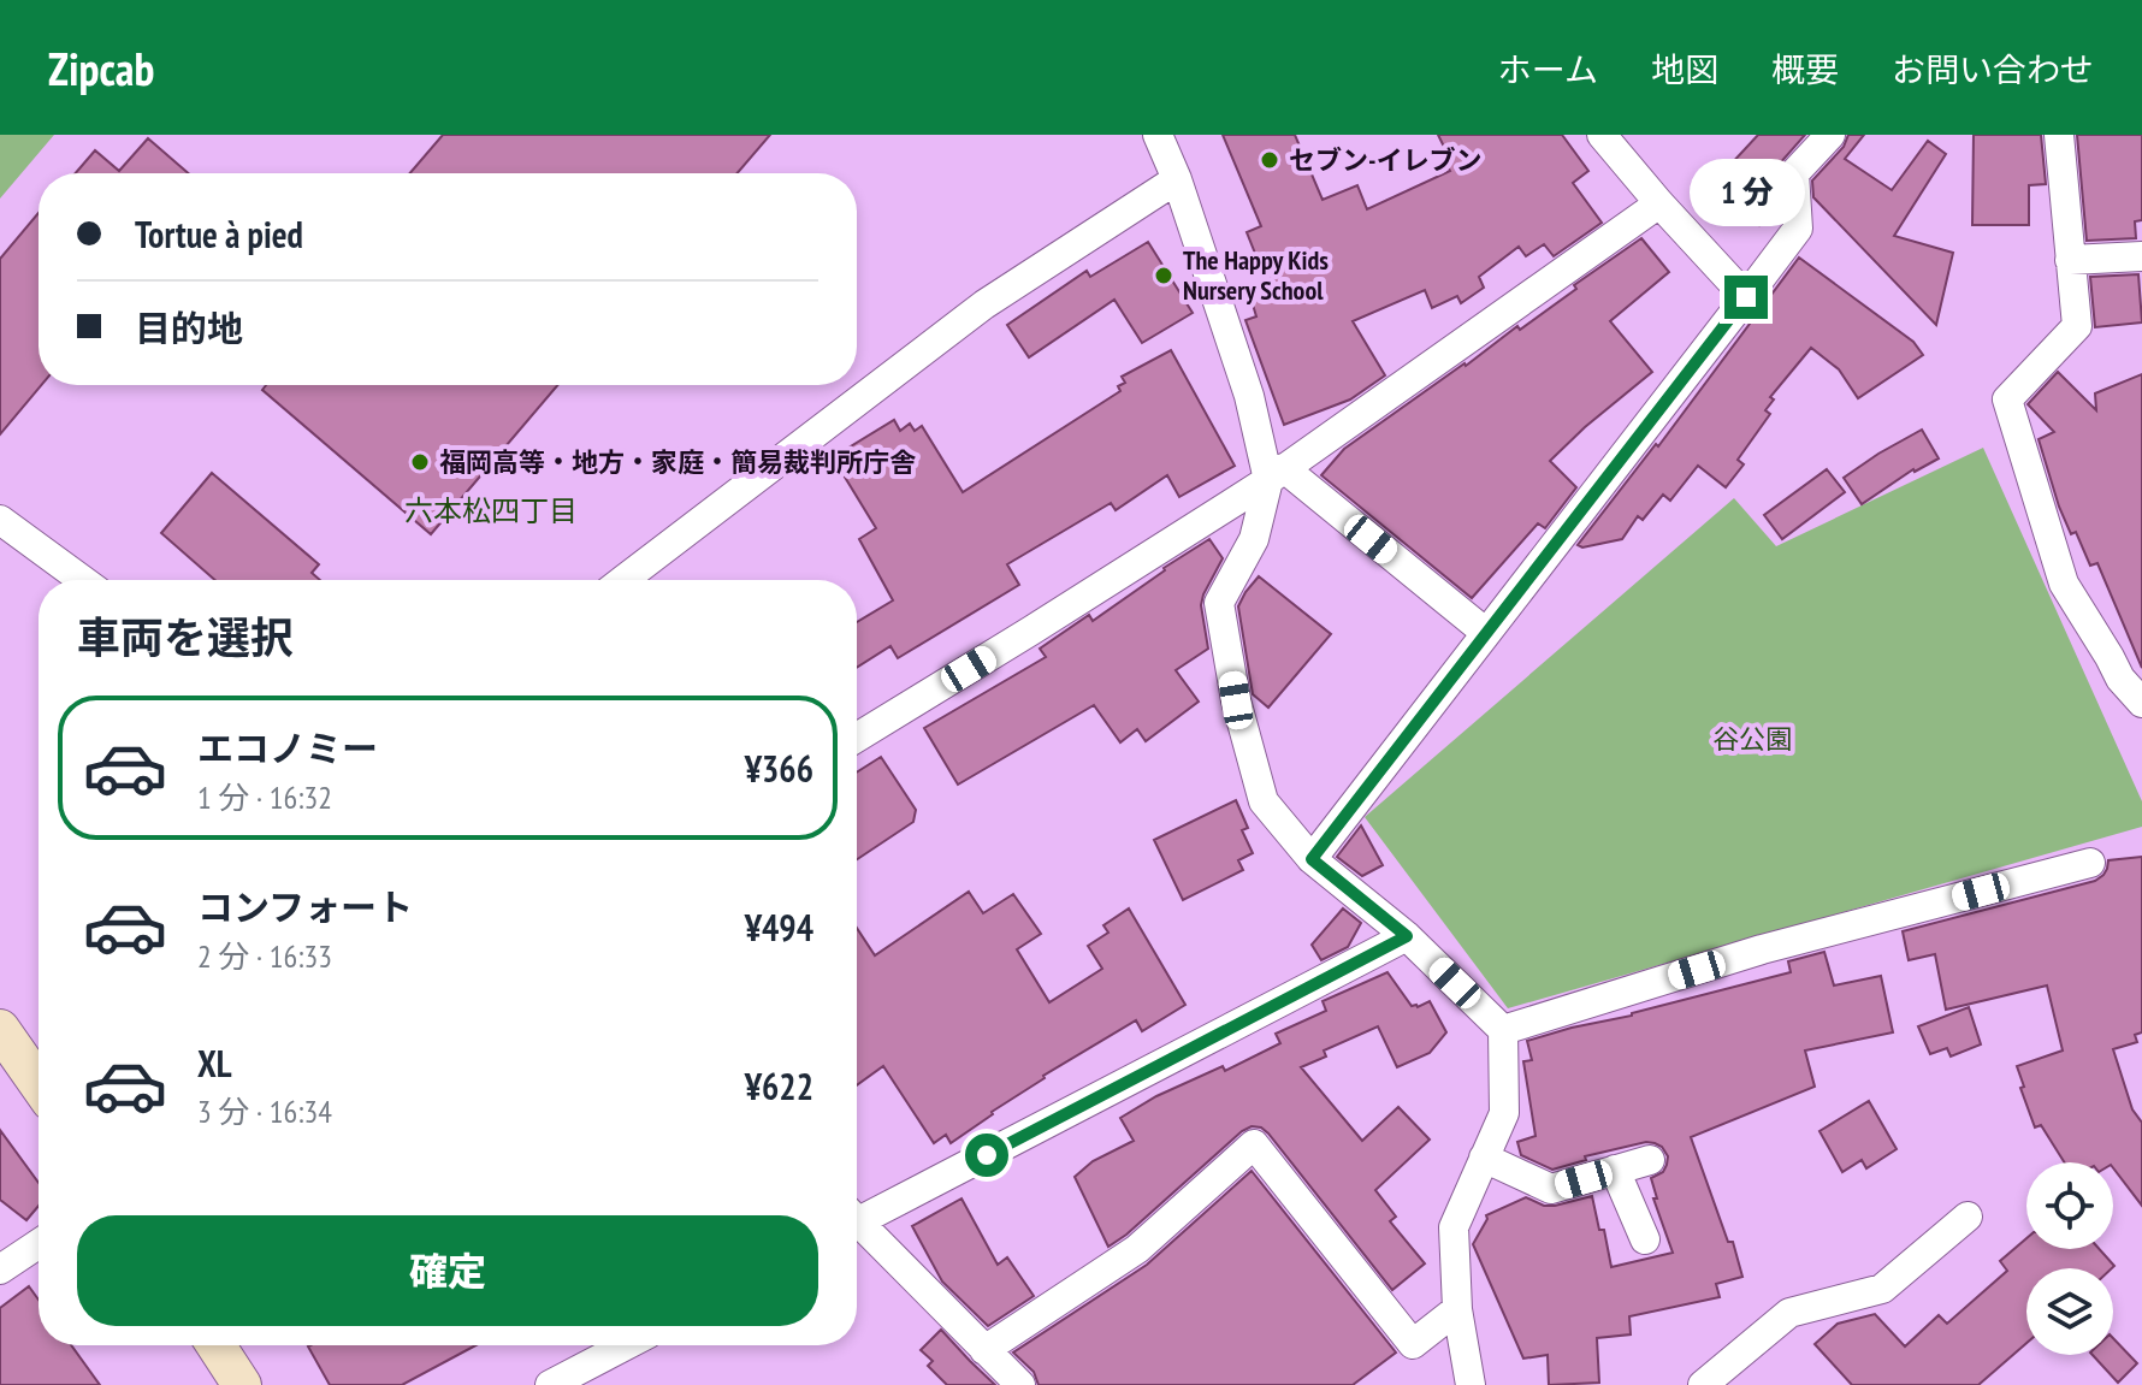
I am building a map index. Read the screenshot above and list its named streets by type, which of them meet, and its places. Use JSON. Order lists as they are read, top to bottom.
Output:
{
  "districts": ["六本松四丁目"],
  "parks": ["谷公園"],
  "places": ["セブン-イレブン", "The Happy Kids Nursery School", "福岡高等・地方・家庭・簡易裁判所庁舎"],
  "page": {
    "header": "Zipcab",
    "nav": [
      "ホーム",
      "地図",
      "概要",
      "お問い合わせ"
    ],
    "bubble": "1 分",
    "banner": ["Tortue à pied", "目的地"],
    "heading": "車両を選択",
    "list": [
      {
        "name": "エコノミー",
        "note": "1 分 · 16:32",
        "value": "¥366"
      },
      {
        "name": "コンフォート",
        "note": "2 分 · 16:33",
        "value": "¥494"
      },
      {
        "name": "XL",
        "note": "3 分 · 16:34",
        "value": "¥622"
      }
    ],
    "buttons": "確定"
  }
}
